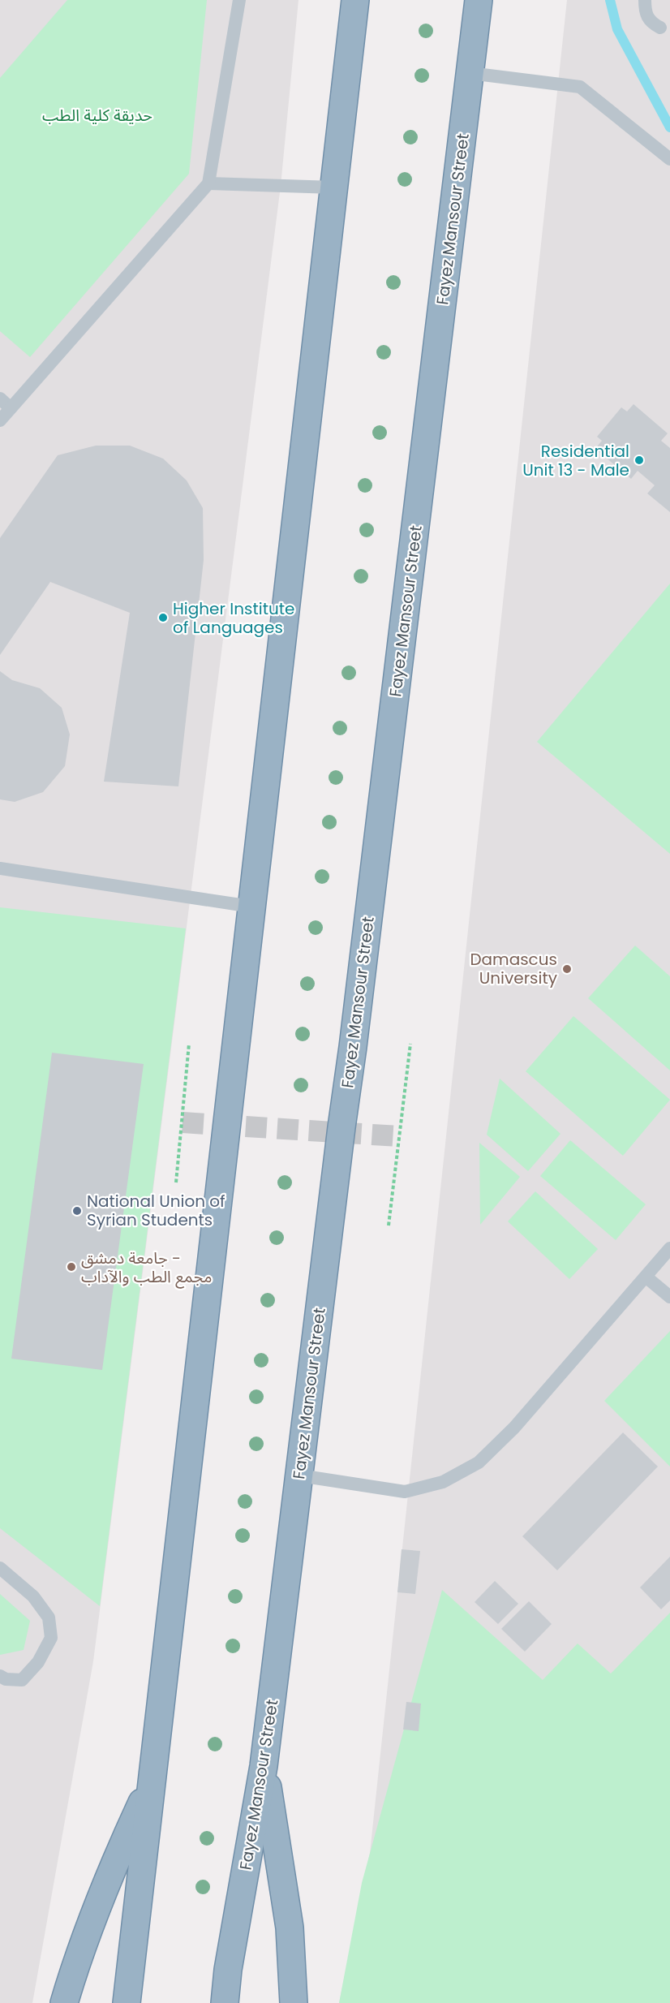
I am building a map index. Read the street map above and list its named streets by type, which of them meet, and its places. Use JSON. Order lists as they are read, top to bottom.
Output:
{
  "streets": {
    "highway": ["Fayez Mansour Street"]
  },
  "parks": ["حديقة كلية الطب"],
  "places": [
    "Residential Unit 13 - Male",
    "Higher Institute of Languages",
    "Damascus University",
    "National Union of Syrian Students",
    "جامعة دمشق - مجمع الطب والآداب"
  ]
}
